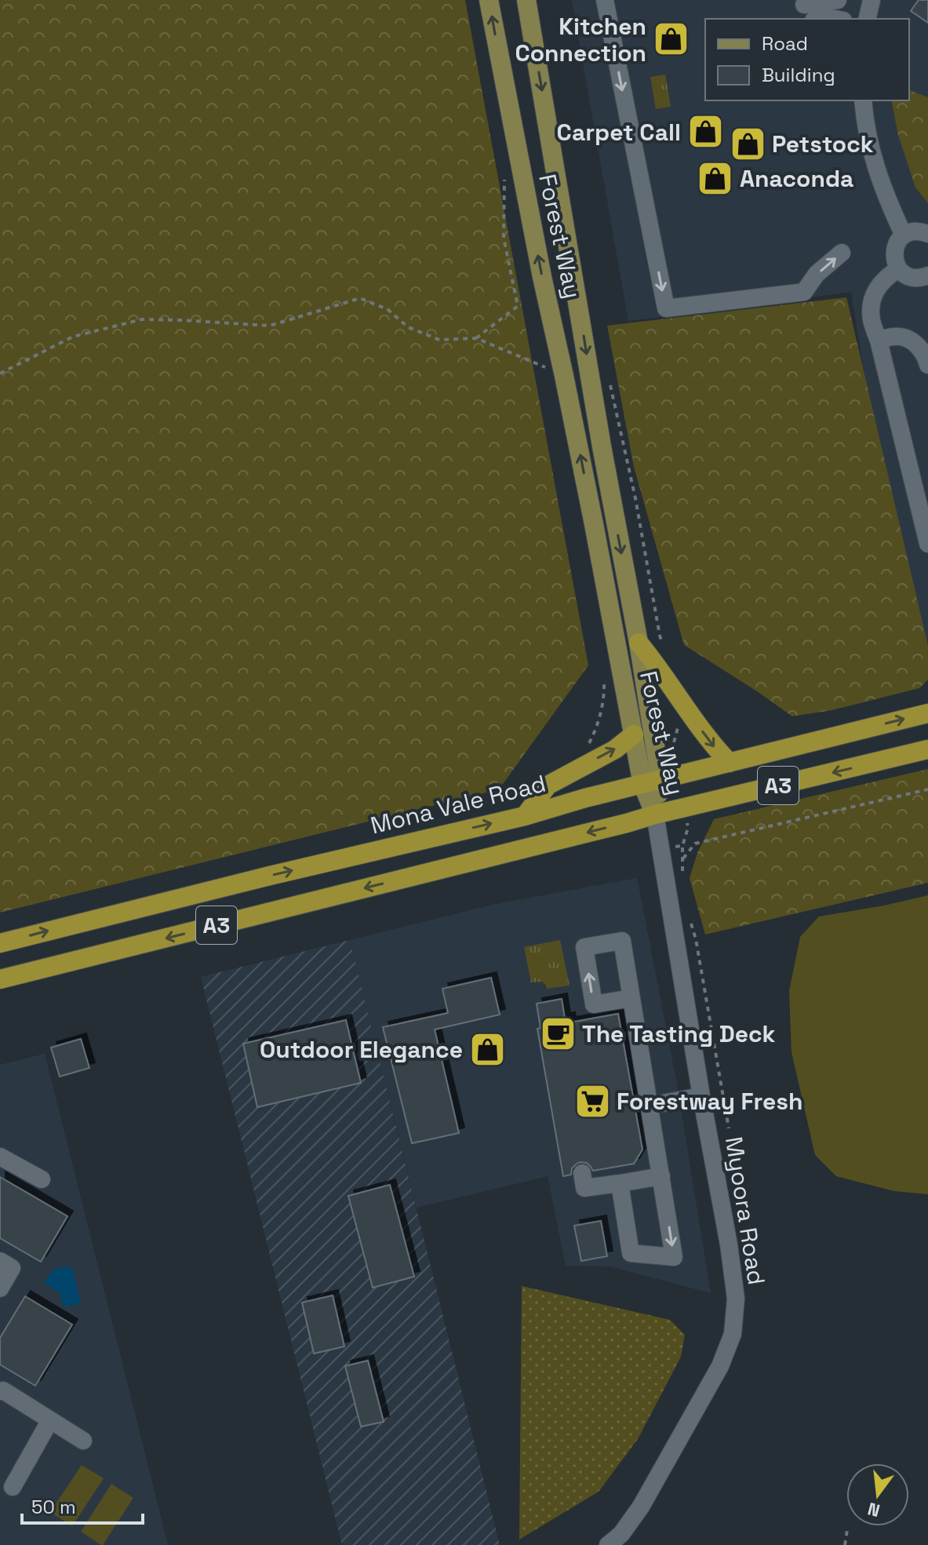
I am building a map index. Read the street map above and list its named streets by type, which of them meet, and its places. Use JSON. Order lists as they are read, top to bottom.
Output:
{
  "streets": {
    "highway": ["A3", "Mona Vale Road"],
    "main road": ["Forest Way"],
    "street": ["Myoora Road"]
  },
  "crossings": [
    ["Forest Way", "A3"],
    ["Forest Way", "Mona Vale Road"],
    ["Forest Way", "Myoora Road"],
    ["A3", "Myoora Road"]
  ],
  "places": {
    "shop": [
      "Kitchen Connection",
      "Carpet Call",
      "Petstock",
      "Anaconda",
      "Outdoor Elegance"
    ],
    "cafe": ["The Tasting Deck"],
    "supermarket": ["Forestway Fresh"]
  },
  "legend": ["Road", "Building"],
  "scale_bar": "50 m",
  "north": "bottom"
}
